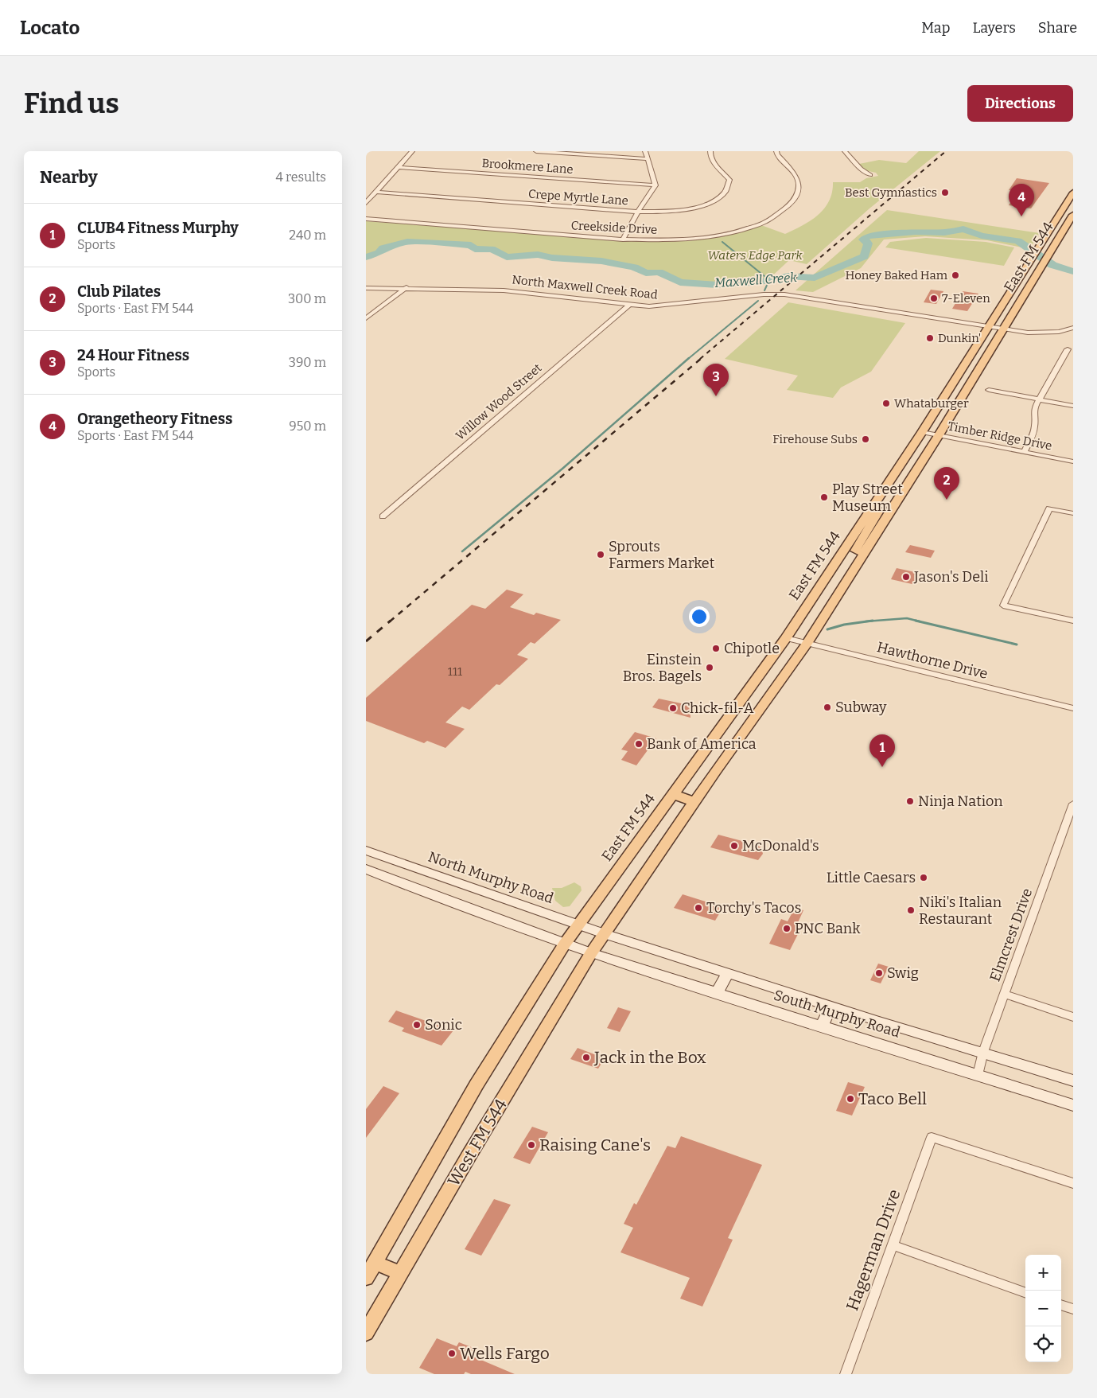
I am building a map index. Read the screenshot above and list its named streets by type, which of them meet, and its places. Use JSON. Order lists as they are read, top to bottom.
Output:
{
  "streets": {
    "main road": [
      "East FM 544",
      "North Murphy Road",
      "South Murphy Road",
      "West FM 544"
    ],
    "street": [
      "Brookmere Lane",
      "Crepe Myrtle Lane",
      "Creekside Drive",
      "North Maxwell Creek Road",
      "Willow Wood Street",
      "Timber Ridge Drive",
      "Hawthorne Drive",
      "Elmcrest Drive",
      "Hagerman Drive"
    ]
  },
  "crossings": [
    ["East FM 544", "North Maxwell Creek Road"],
    ["East FM 544", "Timber Ridge Drive"],
    ["East FM 544", "Hawthorne Drive"],
    ["East FM 544", "North Murphy Road"],
    ["East FM 544", "South Murphy Road"],
    ["East FM 544", "West FM 544"],
    ["North Maxwell Creek Road", "Willow Wood Street"],
    ["North Murphy Road", "South Murphy Road"],
    ["North Murphy Road", "West FM 544"],
    ["Elmcrest Drive", "South Murphy Road"],
    ["South Murphy Road", "West FM 544"]
  ],
  "water": ["Maxwell Creek"],
  "parks": ["Waters Edge Park"],
  "places": [
    "Best Gymnastics",
    "Honey Baked Ham",
    "7-Eleven",
    "Dunkin'",
    "Whataburger",
    "Firehouse Subs",
    "Play Street Museum",
    "Sprouts Farmers Market",
    "Jason's Deli",
    "Chipotle",
    "Einstein Bros. Bagels",
    "Subway",
    "Chick-fil-A",
    "Bank of America",
    "Ninja Nation",
    "McDonald's",
    "Little Caesars",
    "Torchy's Tacos",
    "Niki's Italian Restaurant",
    "PNC Bank",
    "Swig",
    "Sonic",
    "Jack in the Box",
    "Taco Bell",
    "Raising Cane's",
    "Wells Fargo"
  ],
  "house_numbers": ["111"],
  "page": {
    "header": "Locato",
    "nav": ["Map", "Layers", "Share"],
    "buttons": "Directions",
    "title": "Find us",
    "heading": ["Nearby", "4 results"],
    "pins": [
      "4",
      "3",
      "2",
      "1"
    ],
    "list": [
      {
        "mark": "1",
        "name": "CLUB4 Fitness Murphy",
        "note": "Sports",
        "value": "240 m"
      },
      {
        "mark": "2",
        "name": "Club Pilates",
        "note": "Sports · East FM 544",
        "value": "300 m"
      },
      {
        "mark": "3",
        "name": "24 Hour Fitness",
        "note": "Sports",
        "value": "390 m"
      },
      {
        "mark": "4",
        "name": "Orangetheory Fitness",
        "note": "Sports · East FM 544",
        "value": "950 m"
      }
    ],
    "map_buttons": ["+", "−"]
  }
}
